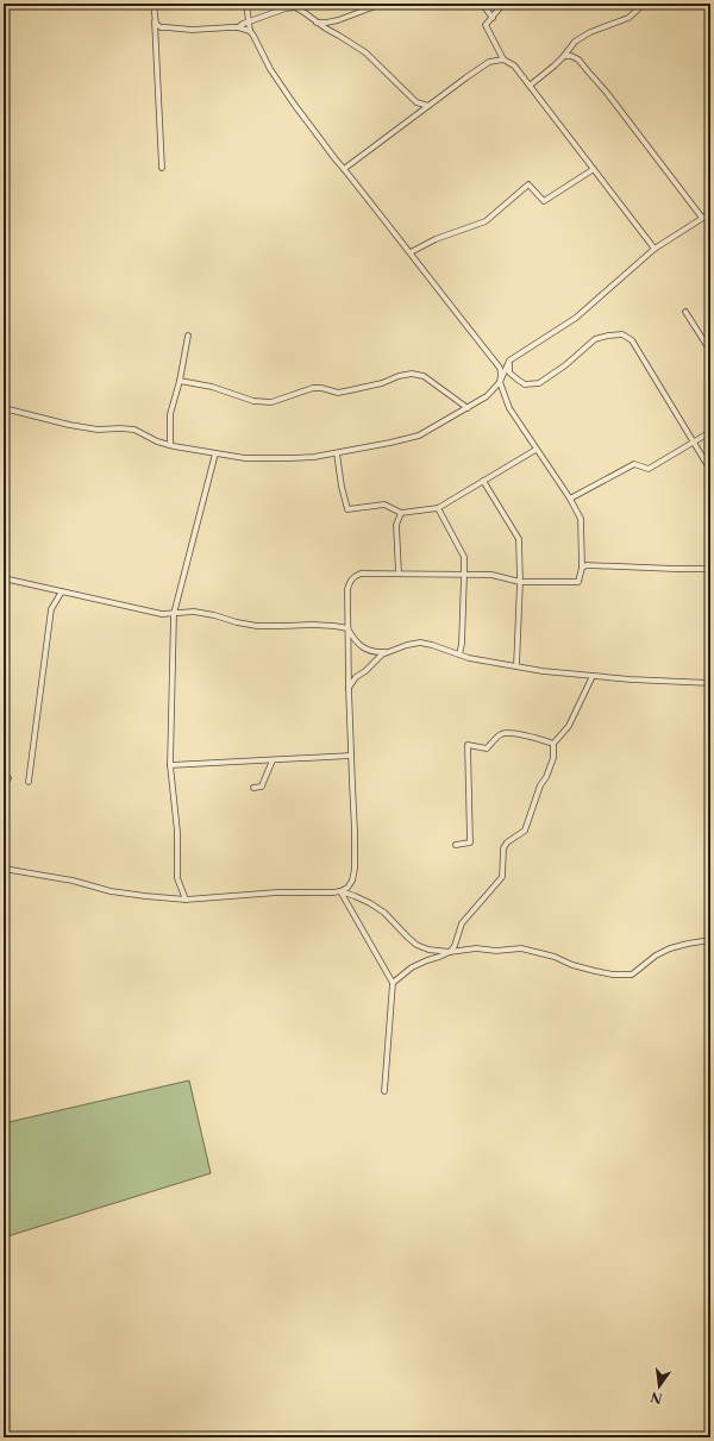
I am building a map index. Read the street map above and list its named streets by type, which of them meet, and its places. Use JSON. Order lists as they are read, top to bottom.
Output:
{
  "north": "bottom"
}
